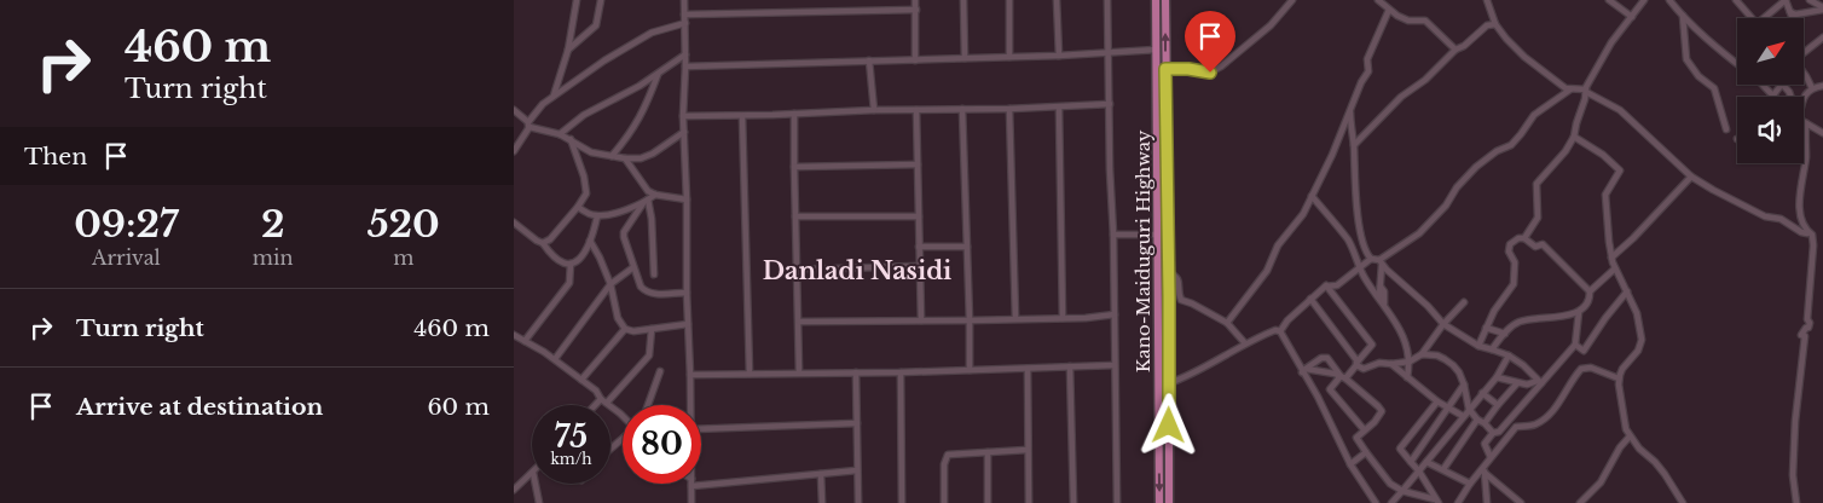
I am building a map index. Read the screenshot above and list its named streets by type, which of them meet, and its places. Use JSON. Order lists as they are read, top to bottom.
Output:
{
  "streets": {
    "highway": ["Kano-Maiduguri Highway"]
  },
  "districts": ["Danladi Nasidi"],
  "north": "top right",
  "page": {
    "turn": ["460 m", "Turn right"],
    "then": "Then",
    "eta": [
      "09:27",
      "Arrival",
      "2",
      "min",
      "520",
      "m"
    ],
    "list": [
      {
        "name": "Turn right",
        "value": "460 m"
      },
      {
        "name": "Arrive at destination",
        "value": "60 m"
      }
    ],
    "speed": "75 km/h",
    "limit": "80"
  }
}
